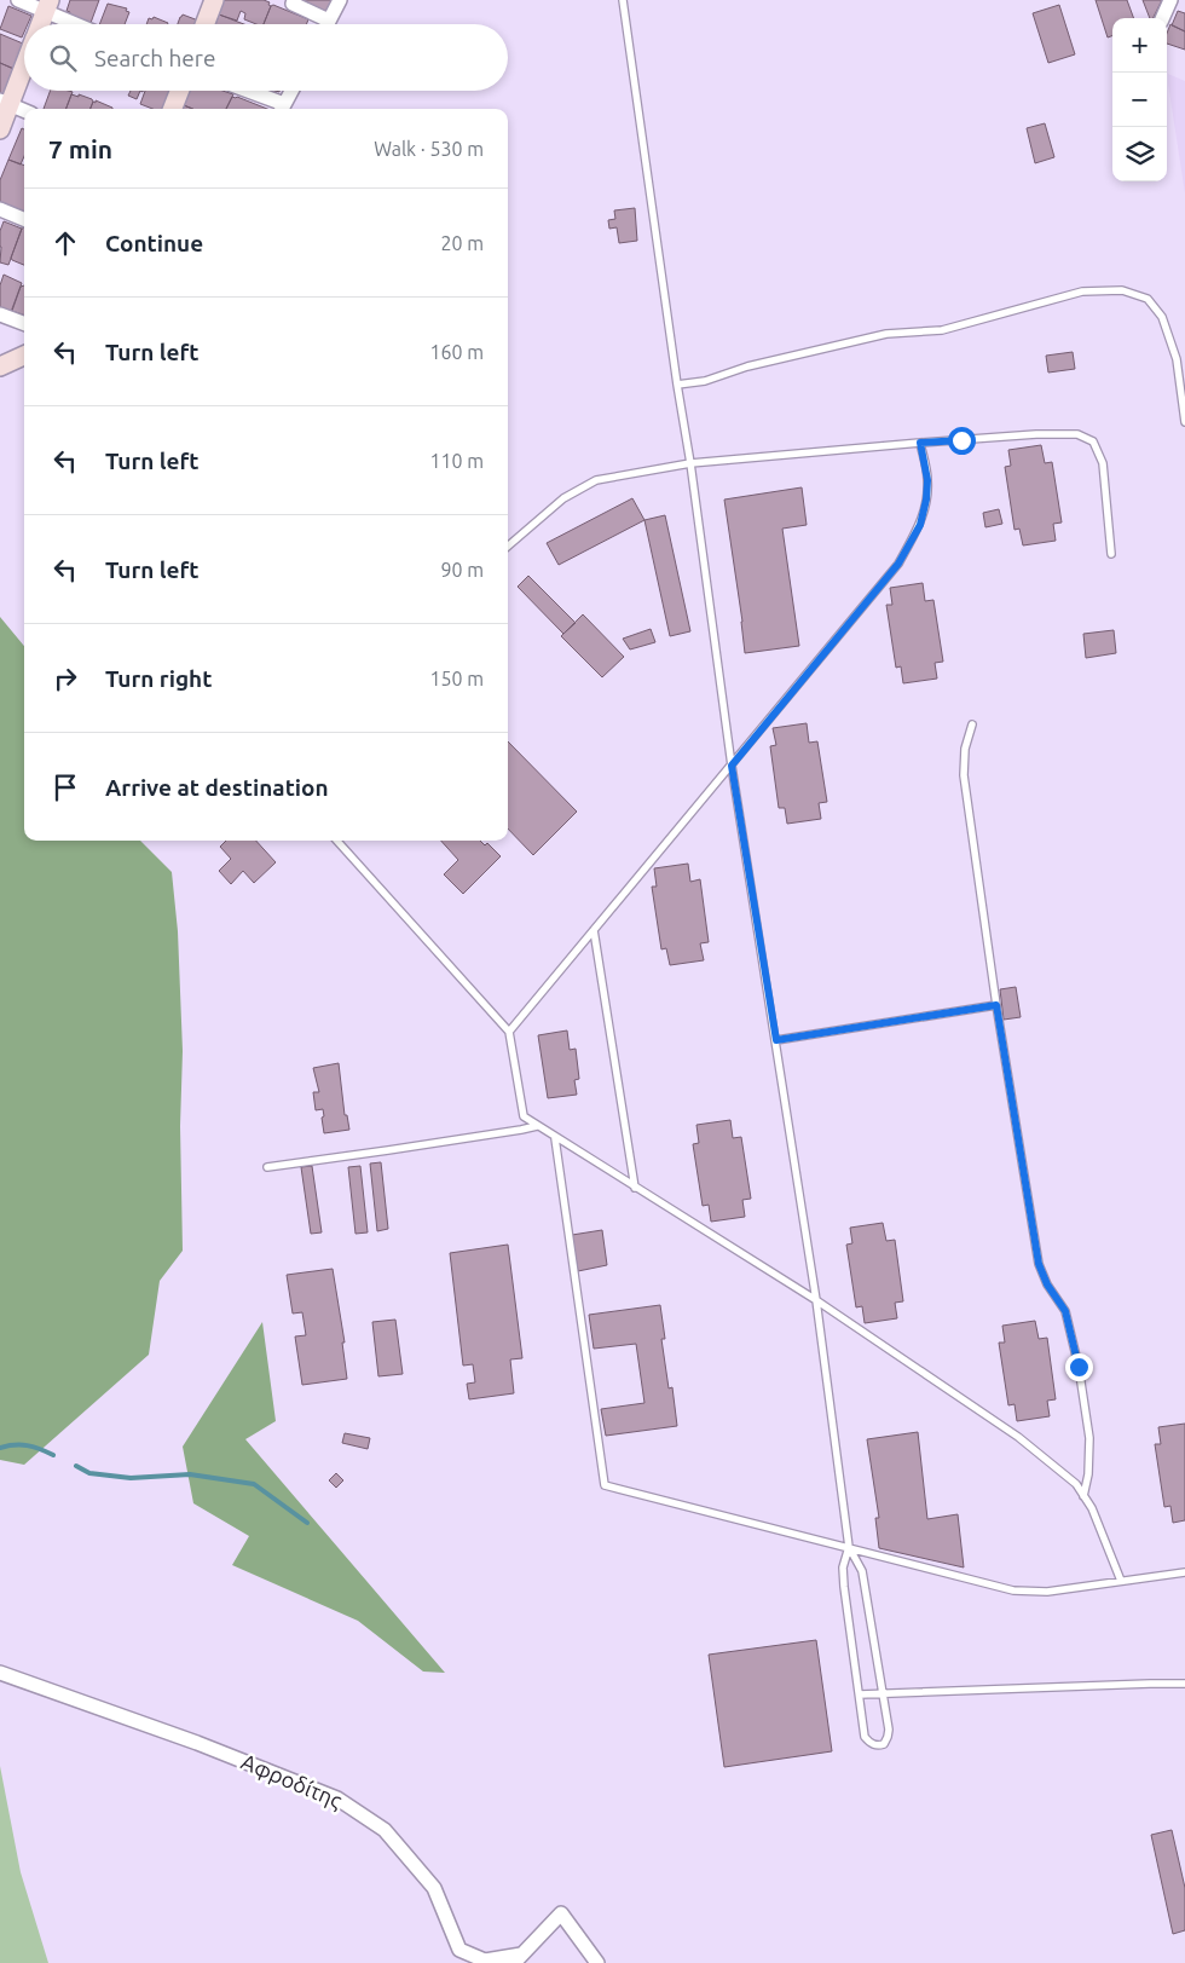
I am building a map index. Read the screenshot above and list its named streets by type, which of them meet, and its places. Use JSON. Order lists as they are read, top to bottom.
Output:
{
  "streets": {
    "street": ["Αφροδίτης"]
  },
  "page": {
    "map_buttons": ["+", "−"],
    "search": "Search here",
    "heading": ["7 min", "Walk · 530 m"],
    "list": [
      ["Continue", "20 m"],
      ["Turn left", "160 m"],
      ["Turn left", "110 m"],
      ["Turn left", "90 m"],
      ["Turn right", "150 m"],
      "Arrive at destination"
    ]
  }
}
